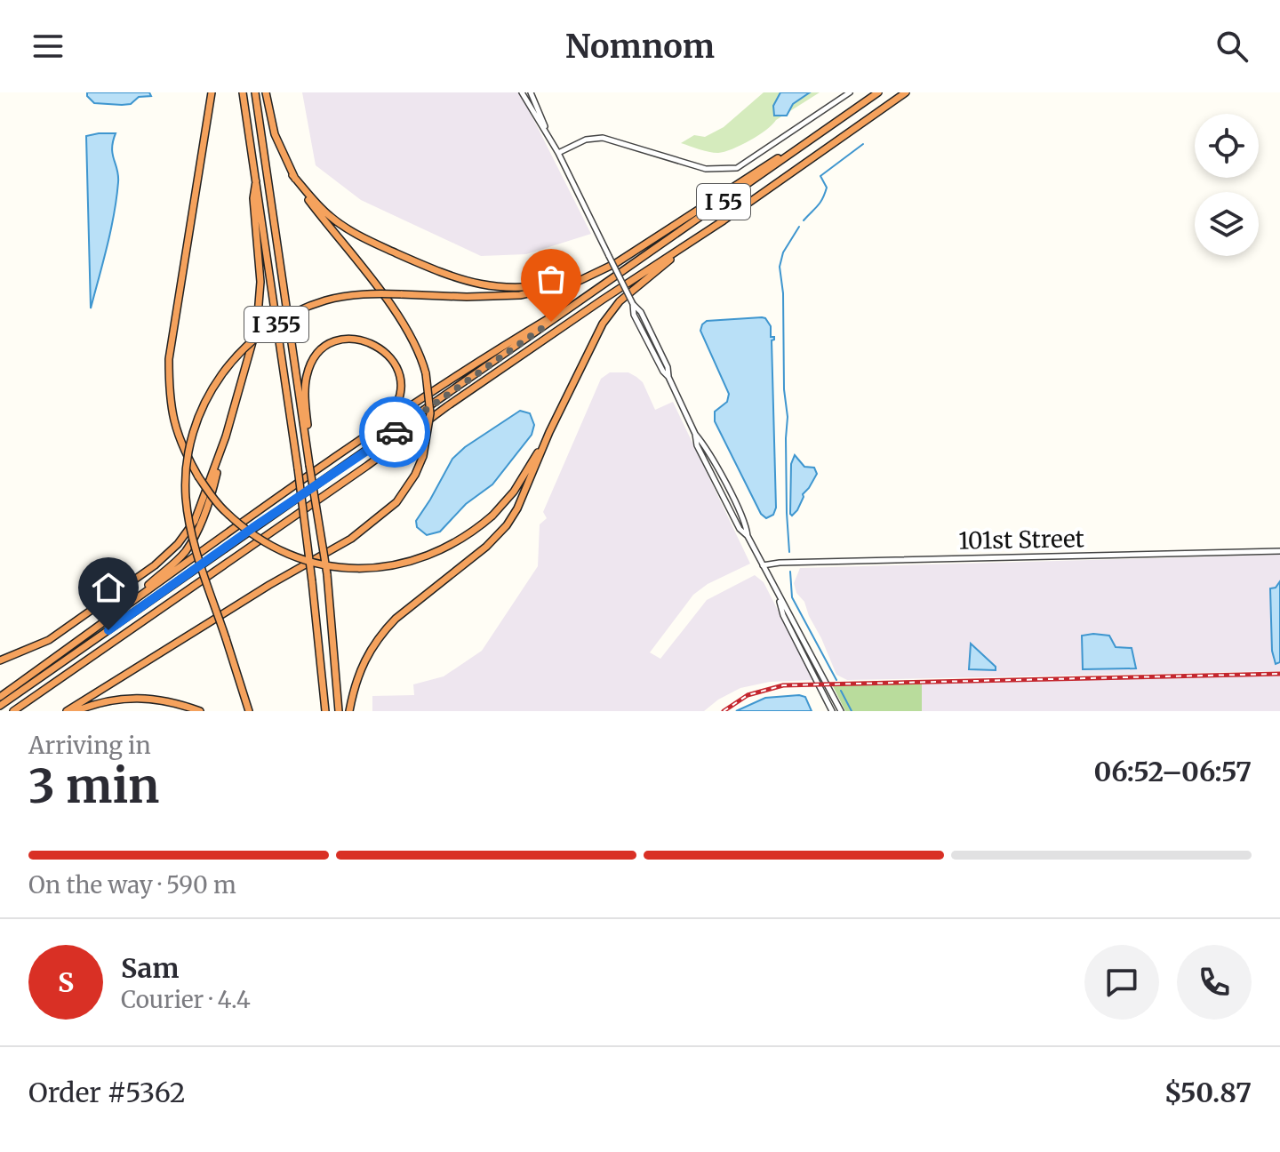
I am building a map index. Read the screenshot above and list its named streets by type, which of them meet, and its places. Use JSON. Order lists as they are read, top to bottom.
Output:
{
  "streets": {
    "highway": ["I 55", "I 355"],
    "street": ["101st Street"]
  },
  "page": {
    "header": "Nomnom",
    "heading": ["3 min", "Arriving in", "06:52–06:57"],
    "panel": [
      "Sam",
      "Courier · 4.4",
      "Order #5362",
      "$50.87"
    ],
    "bar": "On the way · 590 m",
    "round": "S"
  }
}
